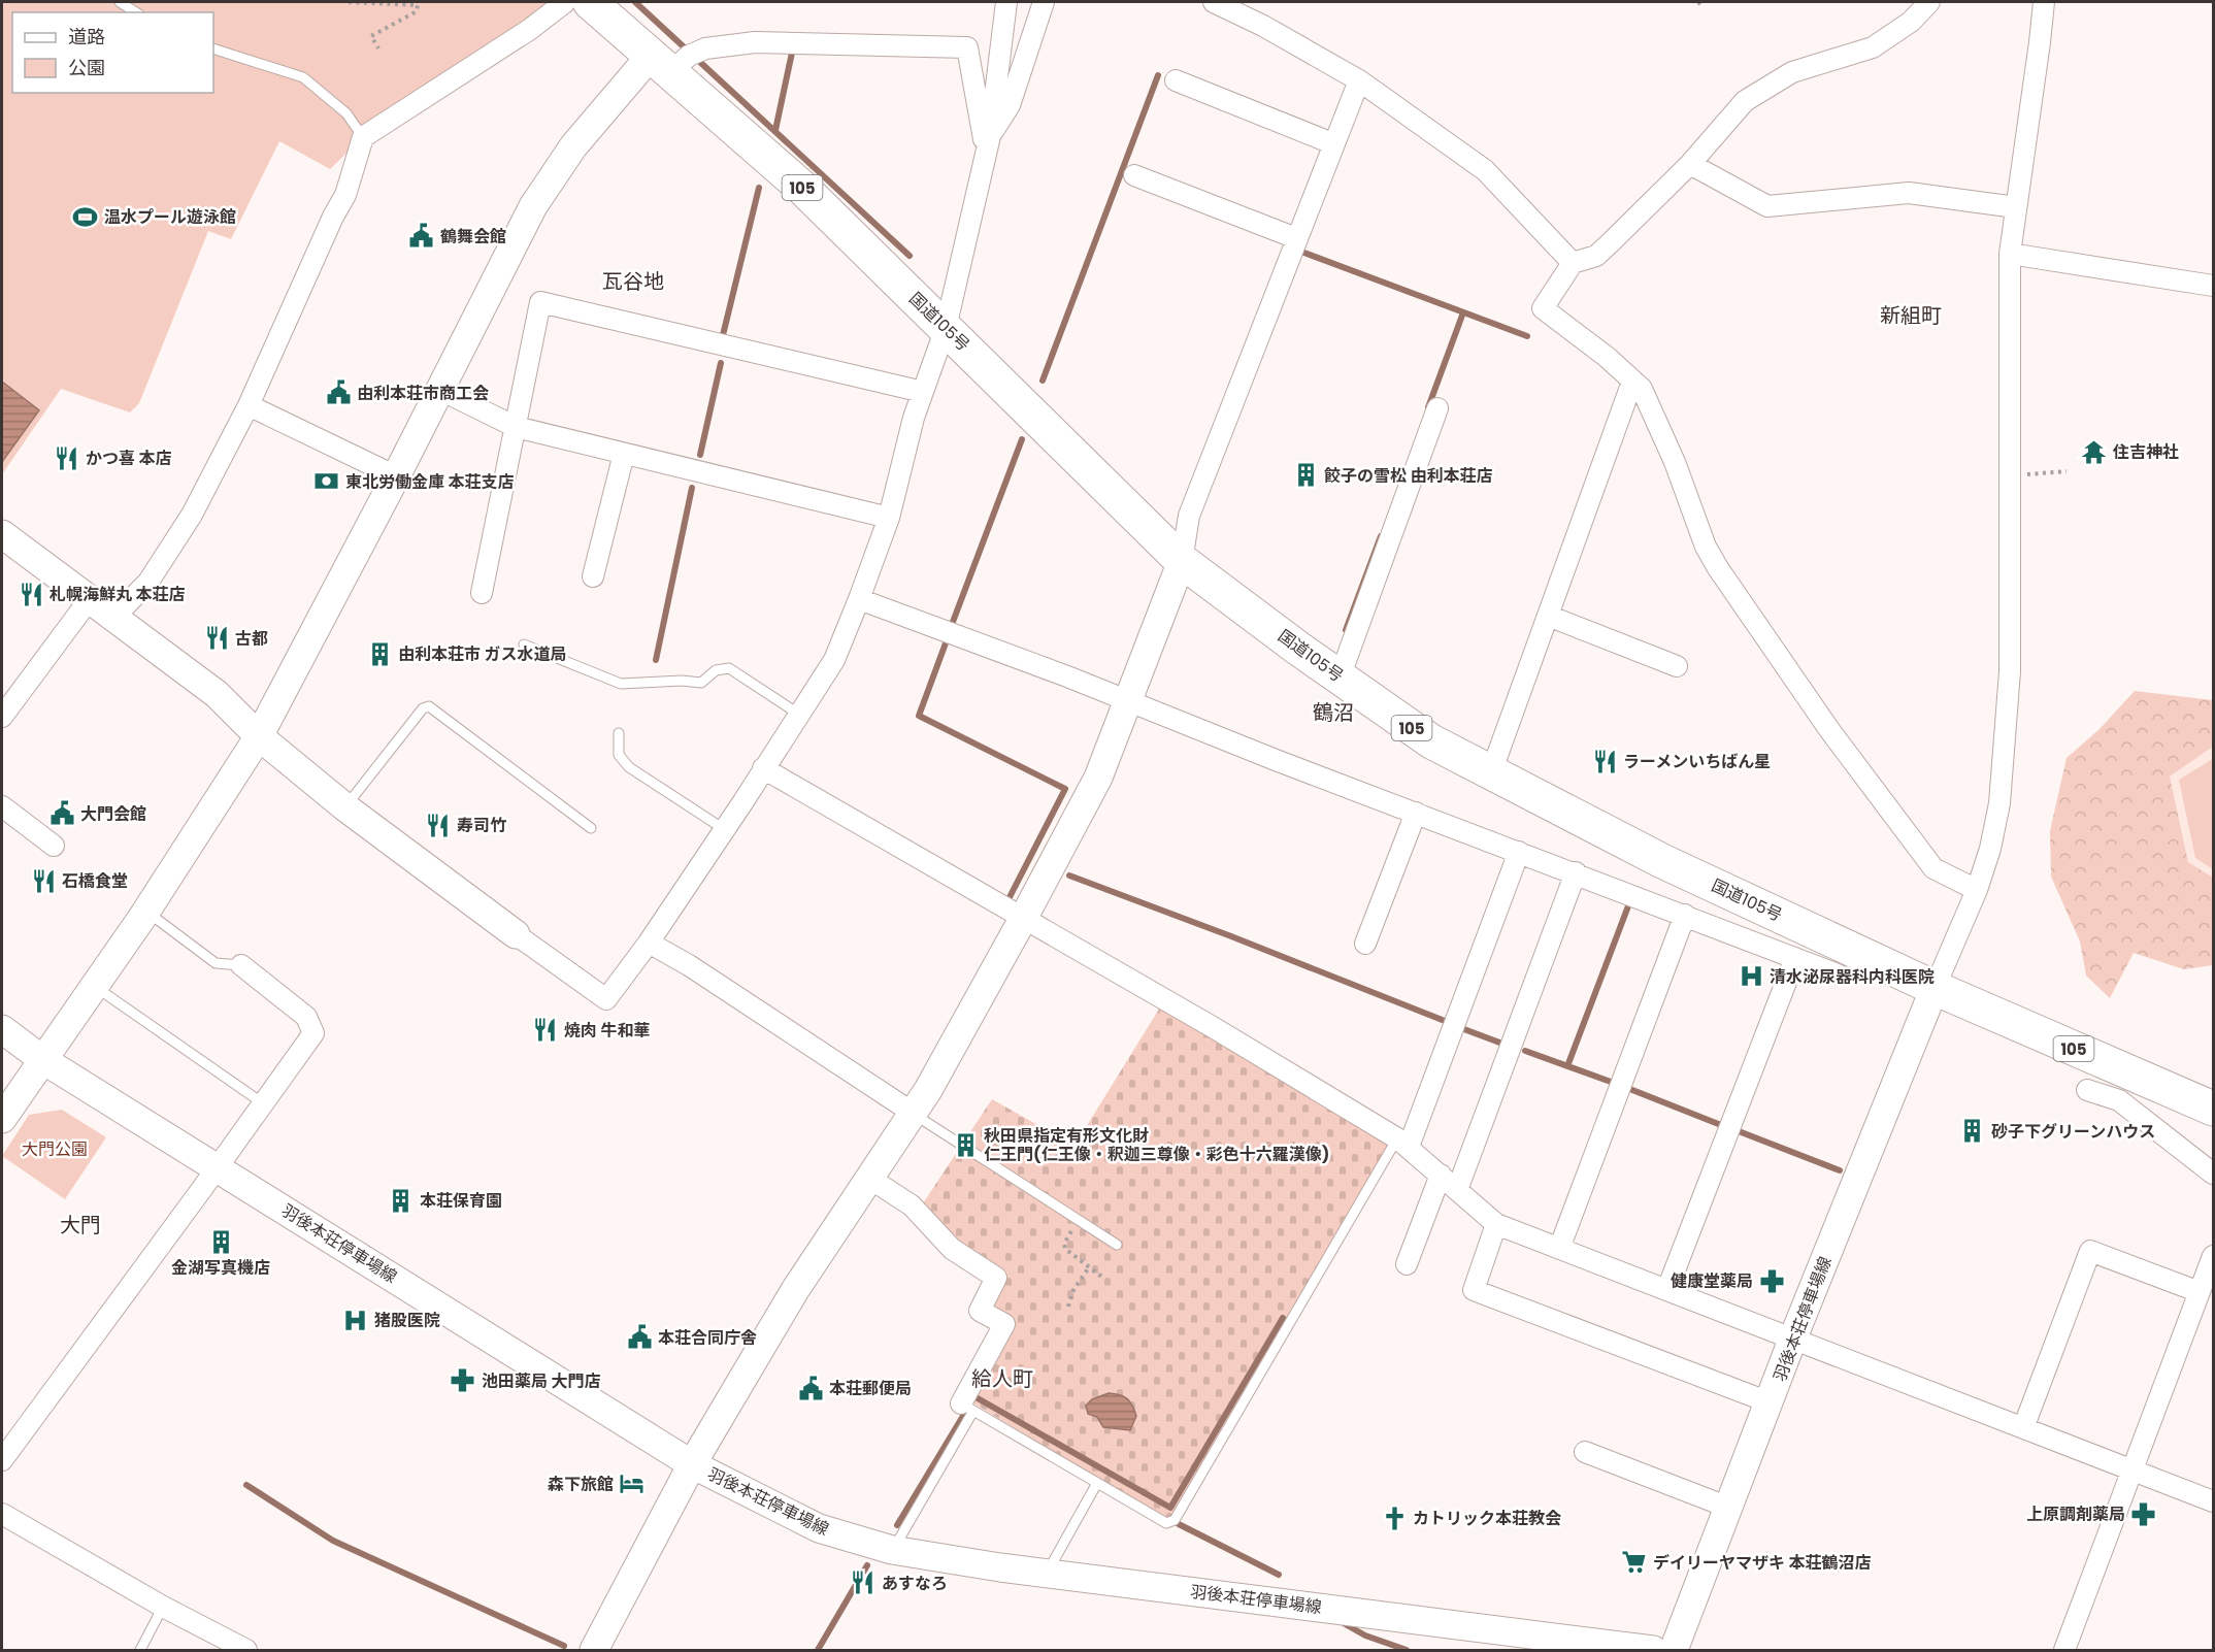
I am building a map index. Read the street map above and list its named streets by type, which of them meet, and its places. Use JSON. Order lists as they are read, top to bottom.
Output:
{
  "streets": {
    "highway": ["105", "国道105号"],
    "street": ["羽後本荘停車場線"]
  },
  "crossings": [
    ["国道105号", "羽後本荘停車場線"]
  ],
  "districts": [
    "瓦谷地",
    "新組町",
    "鶴沼",
    "大門",
    "給人町"
  ],
  "parks": ["大門公園"],
  "places": {
    "sports": ["温水プール遊泳館"],
    "public building": [
      "鶴舞会館",
      "由利本荘市商工会",
      "大門会館",
      "本荘合同庁舎",
      "本荘郵便局"
    ],
    "temple": ["住吉神社"],
    "restaurant": [
      "かつ喜 本店",
      "札幌海鮮丸 本荘店",
      "古都",
      "ラーメンいちばん星",
      "寿司竹",
      "石橋食堂",
      "焼肉 牛和華",
      "あすなろ"
    ],
    "building": [
      "餃子の雪松 由利本荘店",
      "由利本荘市 ガス水道局",
      "砂子下グリーンハウス",
      "秋田県指定有形文化財 仁王門(仁王像・釈迦三尊像・彩色十六羅漢像)",
      "本荘保育園",
      "金湖写真機店"
    ],
    "bank": ["東北労働金庫 本荘支店"],
    "hospital": ["清水泌尿器科内科医院", "猪股医院"],
    "pharmacy": ["健康堂薬局", "池田薬局 大門店", "上原調剤薬局"],
    "hotel": ["森下旅館"],
    "church": ["カトリック本荘教会"],
    "supermarket": ["デイリーヤマザキ 本荘鶴沼店"]
  },
  "legend": ["道路", "公園"]
}
